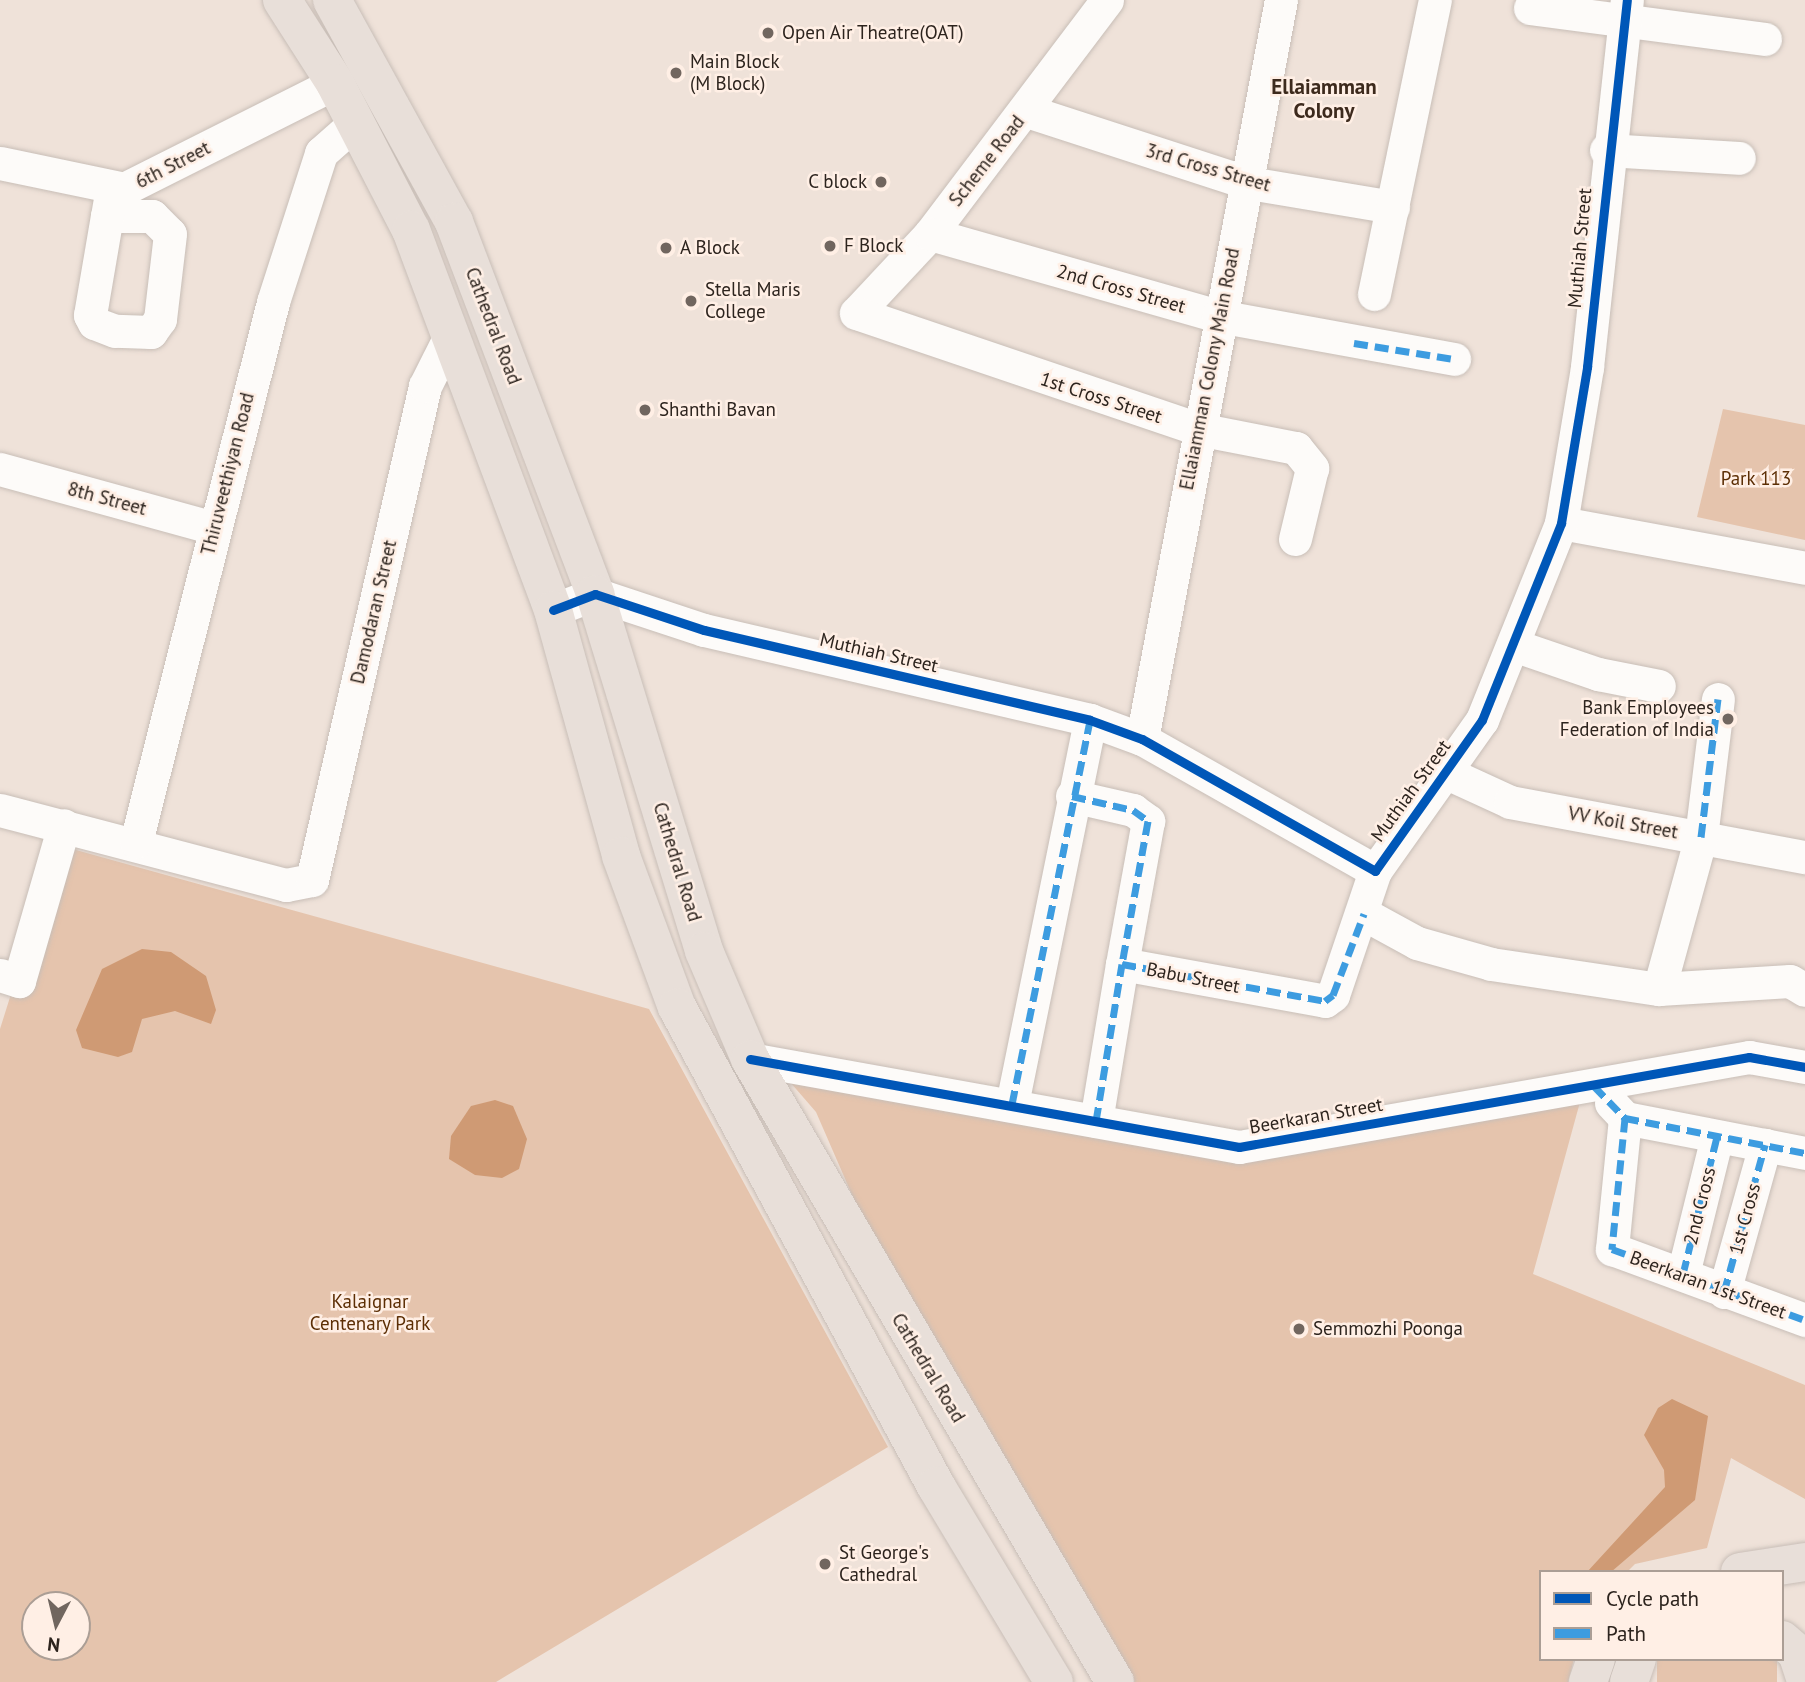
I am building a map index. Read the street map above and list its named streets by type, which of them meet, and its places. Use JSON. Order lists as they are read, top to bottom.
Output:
{
  "streets": {
    "main road": ["Cathedral Road"],
    "street": [
      "Scheme Road",
      "6th Street",
      "3rd Cross Street",
      "Muthiah Street",
      "2nd Cross Street",
      "Ellaiamman Colony Main Road",
      "1st Cross Street",
      "Thiruveethiyan Road",
      "8th Street",
      "Damodaran Street",
      "VV Koil Street",
      "Babu Street",
      "Beerkaran Street",
      "2nd Cross",
      "1st Cross",
      "Beerkaran 1st Street"
    ]
  },
  "crossings": [
    ["Scheme Road", "3rd Cross Street"],
    ["Scheme Road", "2nd Cross Street"],
    ["Scheme Road", "1st Cross Street"],
    ["3rd Cross Street", "Ellaiamman Colony Main Road"],
    ["Muthiah Street", "Cathedral Road"],
    ["Muthiah Street", "Ellaiamman Colony Main Road"],
    ["Muthiah Street", "VV Koil Street"],
    ["Muthiah Street", "Babu Street"],
    ["2nd Cross Street", "Ellaiamman Colony Main Road"],
    ["Cathedral Road", "Beerkaran Street"],
    ["Ellaiamman Colony Main Road", "1st Cross Street"],
    ["Thiruveethiyan Road", "8th Street"],
    ["Thiruveethiyan Road", "Damodaran Street"],
    ["Babu Street", "Beerkaran Street"],
    ["2nd Cross", "Beerkaran 1st Street"],
    ["1st Cross", "Beerkaran 1st Street"]
  ],
  "districts": ["Ellaiamman Colony"],
  "parks": ["Park 113", "Kalaignar Centenary Park"],
  "places": [
    "Open Air Theatre(OAT)",
    "Main Block (M Block)",
    "C block",
    "F Block",
    "A Block",
    "Stella Maris College",
    "Shanthi Bavan",
    "Bank Employees Federation of India",
    "Semmozhi Poonga",
    "St George's Cathedral"
  ],
  "legend": ["Cycle path", "Path"],
  "north": "bottom"
}
